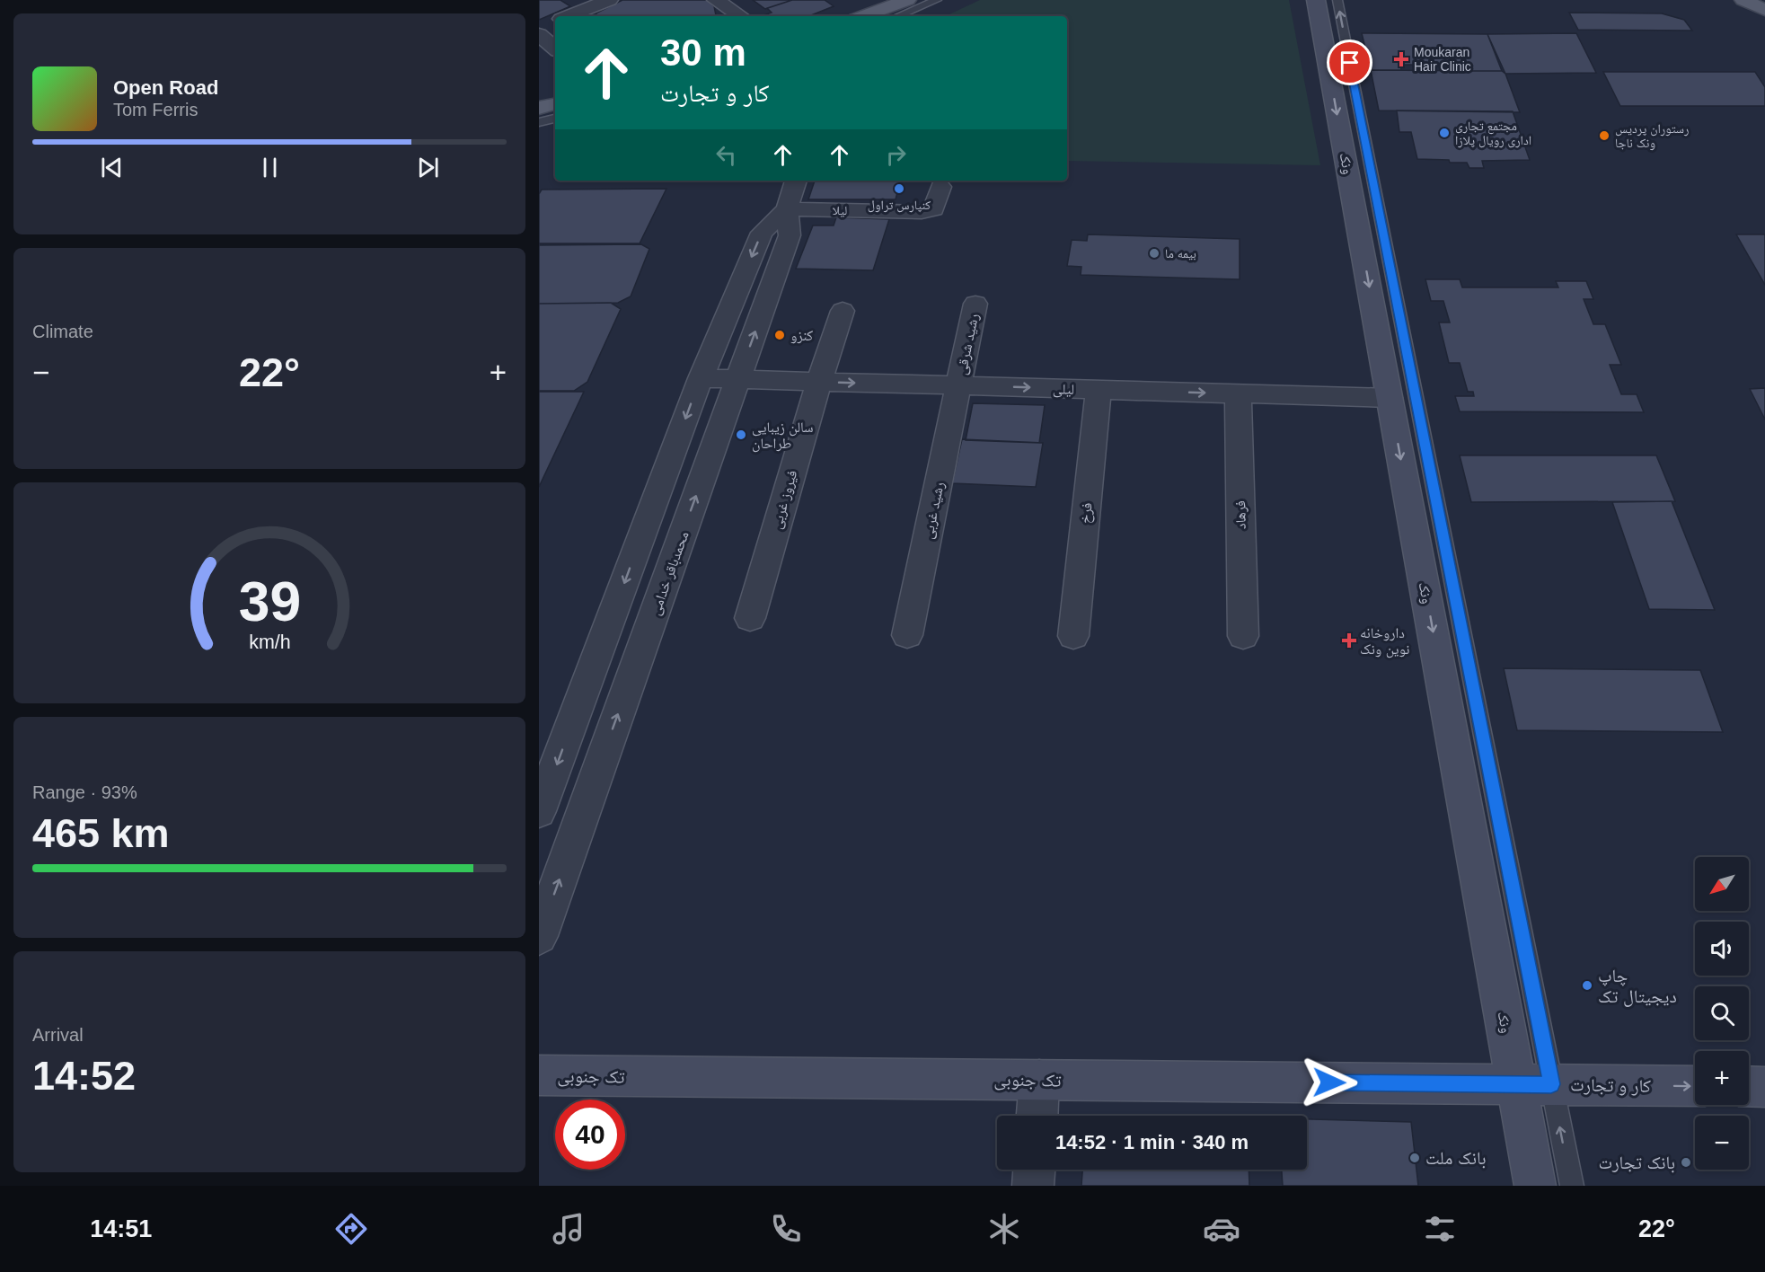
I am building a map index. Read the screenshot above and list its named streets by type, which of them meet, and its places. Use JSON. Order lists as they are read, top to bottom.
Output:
{
  "streets": {
    "main road": ["ونک", "تک جنوبی", "کار و تجارت"],
    "street": [
      "لیلا",
      "رشید شرقی",
      "لیلی",
      "فیروز غربی",
      "رشید غربی",
      "فرخ",
      "فرهاد",
      "محمدباقر خدامی"
    ]
  },
  "crossings": [
    ["ونک", "لیلی"],
    ["ونک", "تک جنوبی"],
    ["ونک", "کار و تجارت"],
    ["لیلا", "محمدباقر خدامی"],
    ["رشید شرقی", "لیلی"],
    ["رشید شرقی", "رشید غربی"],
    ["لیلی", "فیروز غربی"],
    ["لیلی", "رشید غربی"],
    ["لیلی", "فرخ"],
    ["لیلی", "فرهاد"],
    ["لیلی", "محمدباقر خدامی"],
    ["تک جنوبی", "کار و تجارت"]
  ],
  "one_way": ["ونک", "لیلی", "کار و تجارت"],
  "places": {
    "health": ["Moukaran Hair Clinic", "داروخانه نوین ونک"],
    "other": [
      "مجتمع تجاری اداری رویال پلازا",
      "رستوران پردیس ونک ناجا",
      "کنپارس تراول",
      "بیمه ما",
      "کنزو",
      "سالن زیبایی طراحان",
      "چاپ دیجیتال تک",
      "بانک ملت",
      "بانک تجارت"
    ]
  },
  "north": "bottom left",
  "page": {
    "turn": ["30 m", "کار و تجارت"],
    "song": ["Open Road", "Tom Ferris"],
    "tile": [
      "Climate",
      ["Range · 93%", "465 km"],
      ["Arrival", "14:52"]
    ],
    "heat": ["−", "22°", "+"],
    "map_buttons": ["+", "−"],
    "limit": "40",
    "trip": "14:52 · 1 min · 340 m",
    "tabs": ["14:51", "22°"],
    "gauge": ["39", "km/h"]
  }
}
